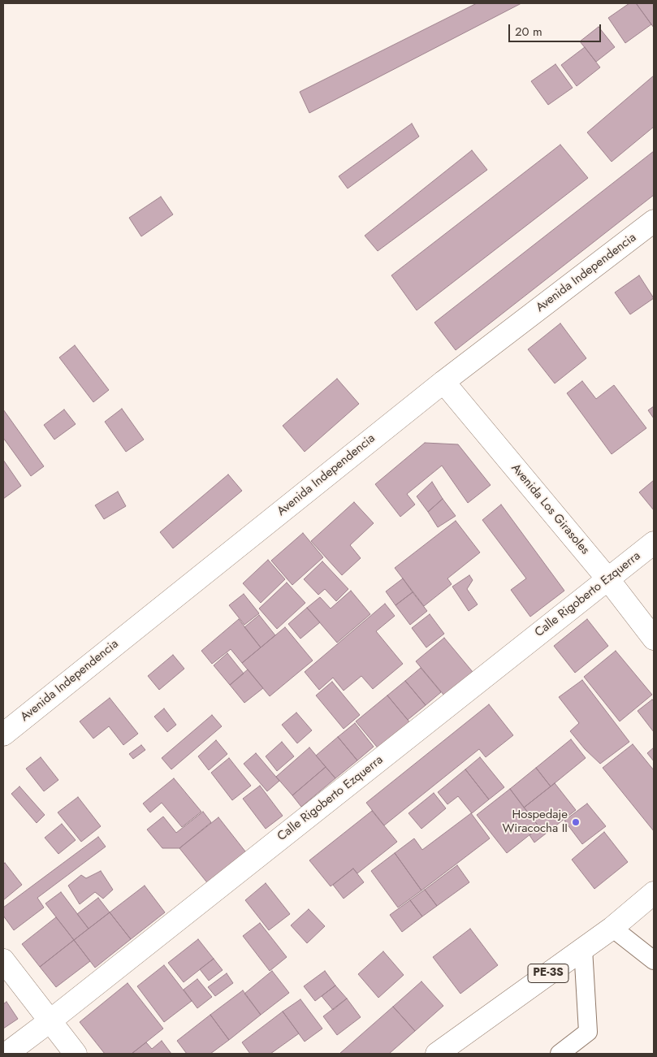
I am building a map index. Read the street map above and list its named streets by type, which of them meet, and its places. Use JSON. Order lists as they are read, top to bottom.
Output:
{
  "streets": {
    "main road": [
      "Avenida Independencia",
      "Avenida Los Girasoles",
      "Calle Rigoberto Ezquerra",
      "PE-3S"
    ]
  },
  "crossings": [
    ["Avenida Independencia", "Avenida Los Girasoles"],
    ["Avenida Los Girasoles", "Calle Rigoberto Ezquerra"]
  ],
  "places": ["Hospedaje Wiracocha II"],
  "scale_bar": "20 m"
}
